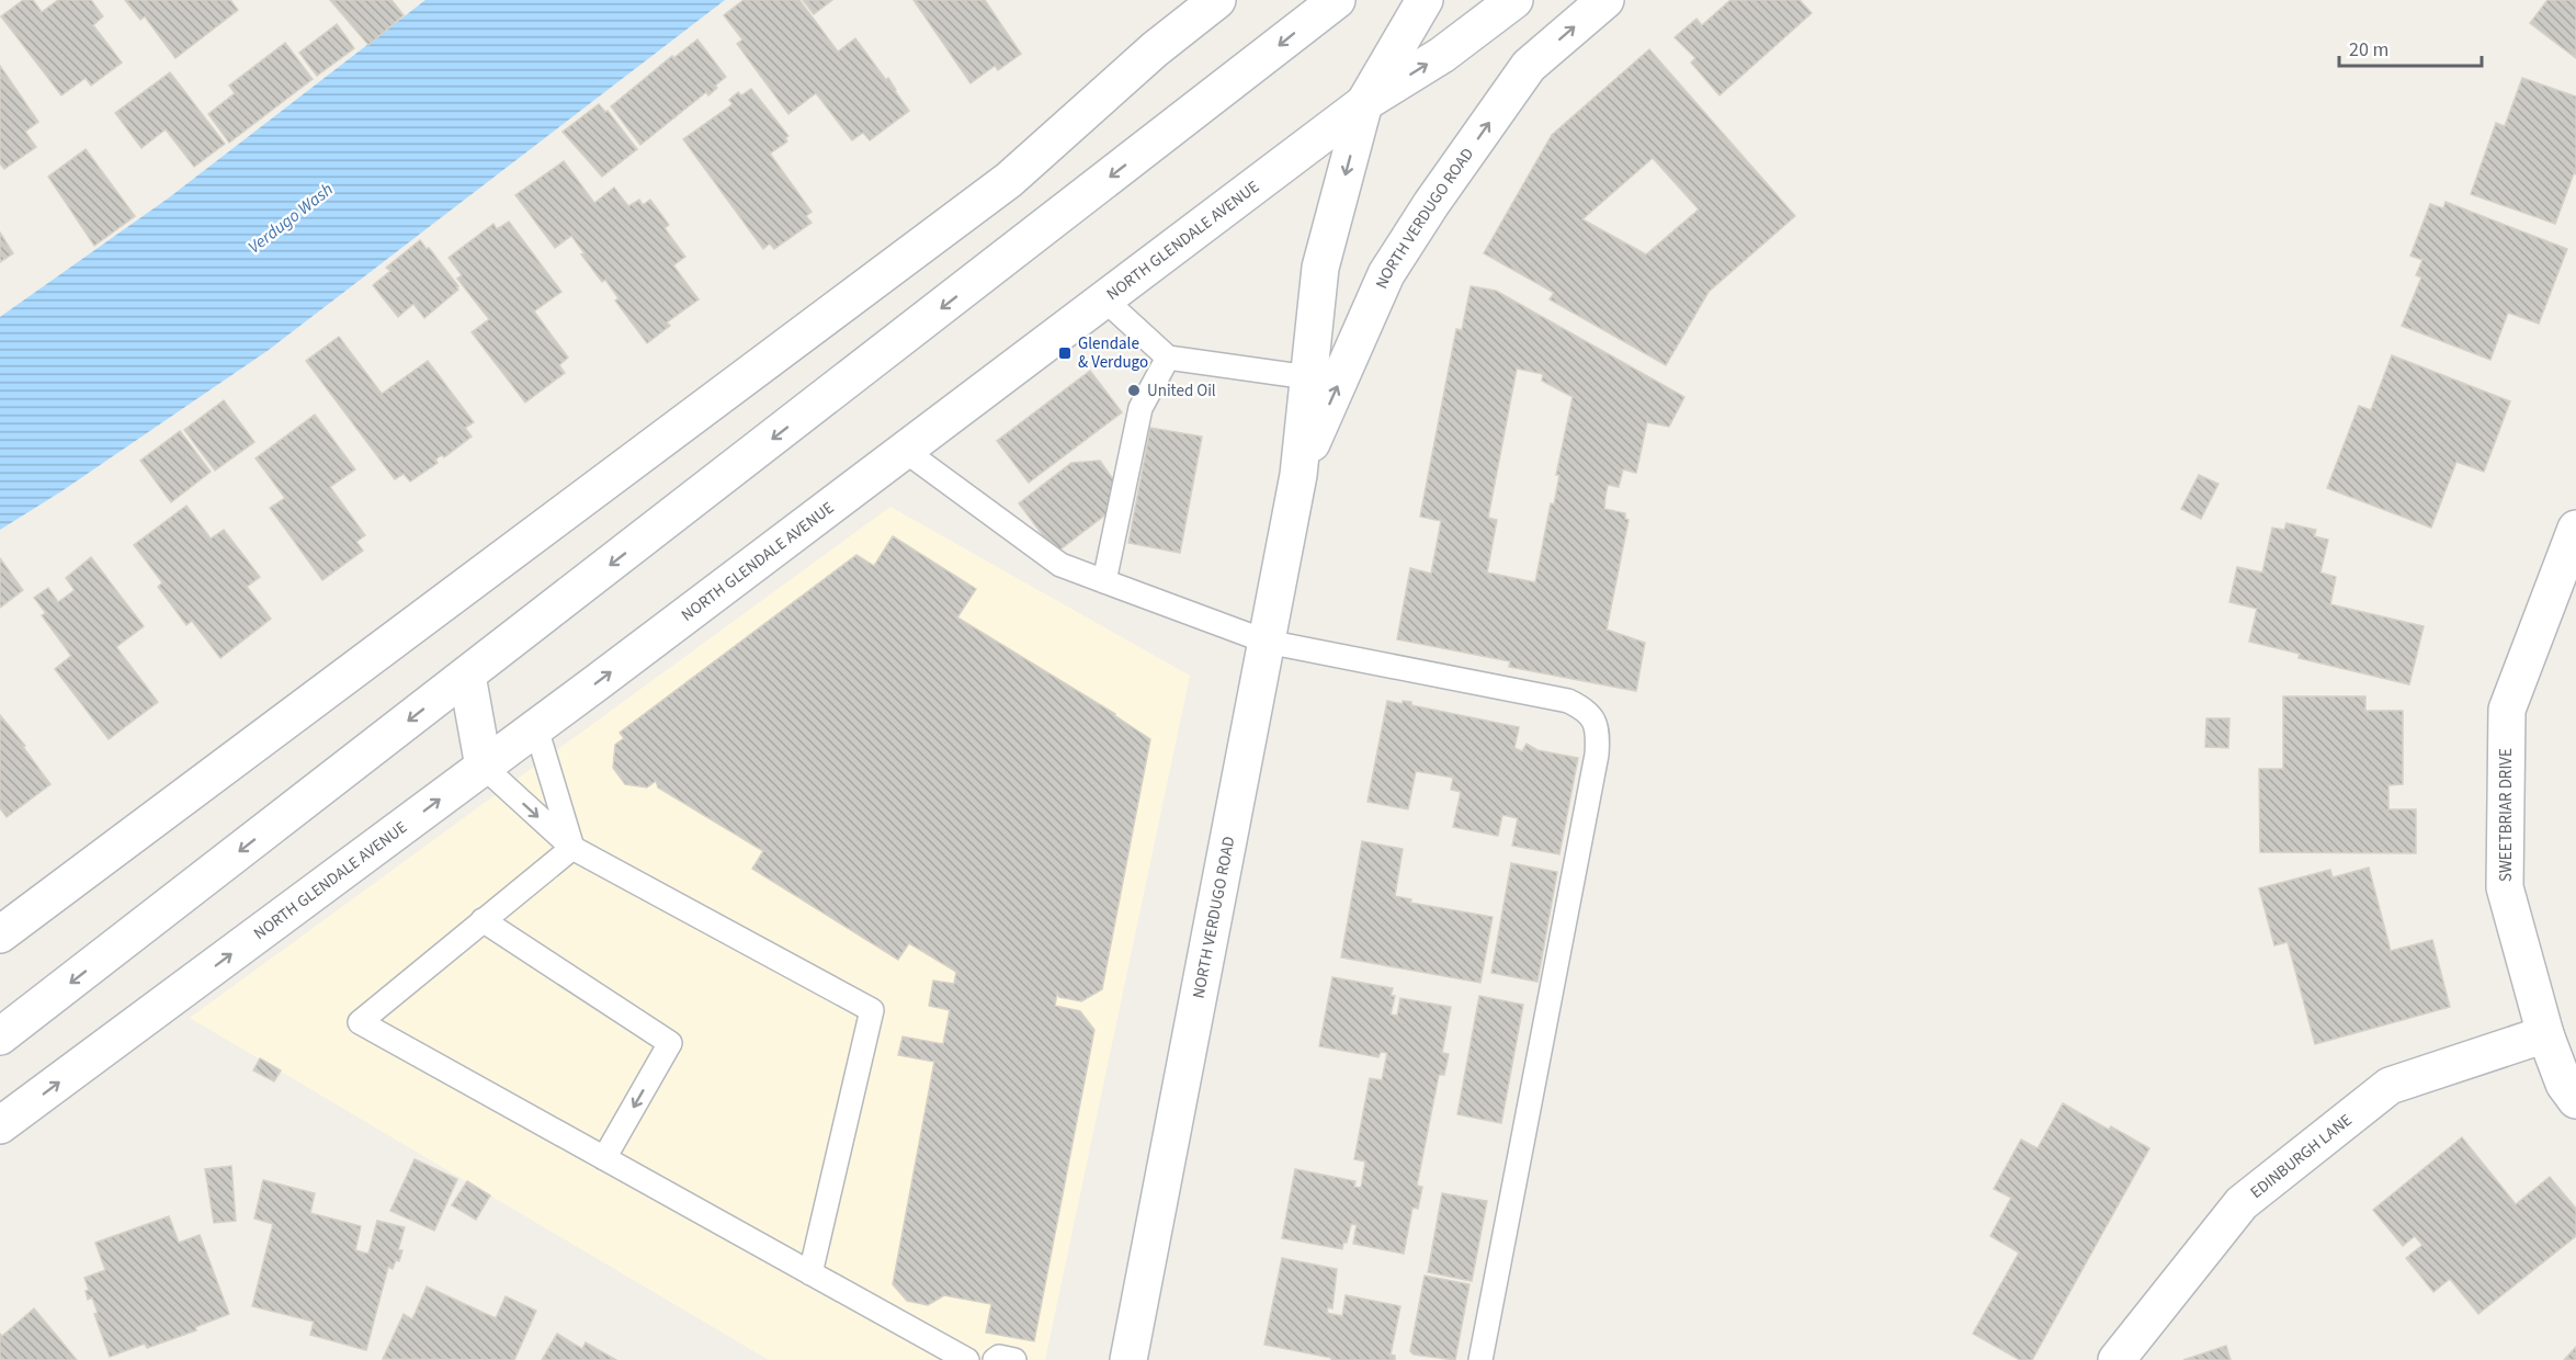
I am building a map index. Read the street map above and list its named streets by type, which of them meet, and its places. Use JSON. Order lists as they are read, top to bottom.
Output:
{
  "streets": {
    "main road": [
      "NORTH VERDUGO ROAD",
      "NORTH GLENDALE AVENUE",
      "SWEETBRIAR DRIVE",
      "EDINBURGH LANE"
    ]
  },
  "crossings": [
    ["NORTH VERDUGO ROAD", "NORTH GLENDALE AVENUE"],
    ["SWEETBRIAR DRIVE", "EDINBURGH LANE"]
  ],
  "water": ["Verdugo Wash"],
  "places": {
    "transit": ["Glendale & Verdugo"],
    "other": ["United Oil"]
  },
  "scale_bar": "20 m"
}
